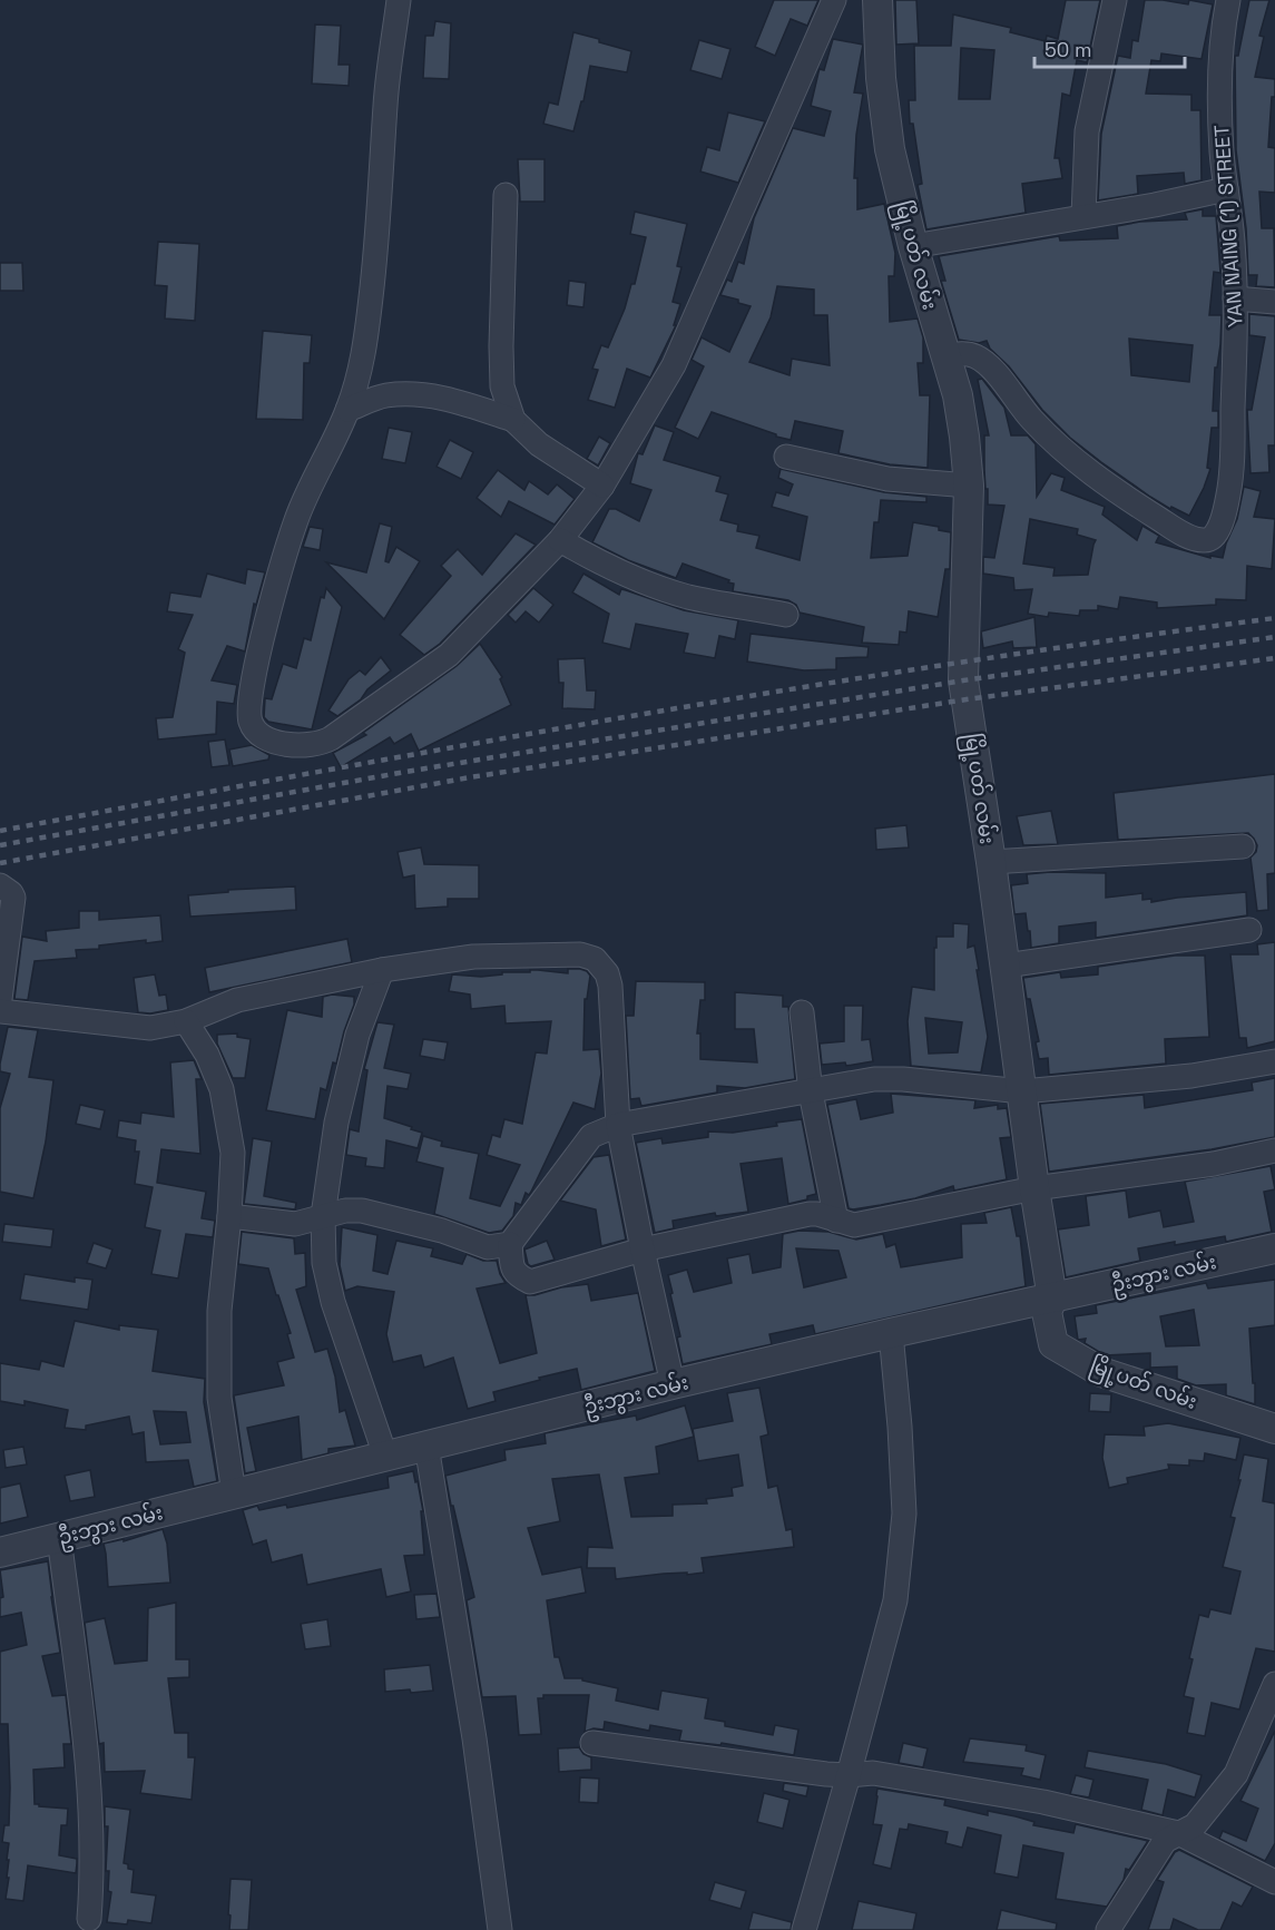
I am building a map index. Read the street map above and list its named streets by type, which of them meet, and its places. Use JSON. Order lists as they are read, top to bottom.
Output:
{
  "streets": {
    "street": ["YAN NAING (1) STREET", "မြို့ပတ် လမ်း", "ဦးဘွား လမ်း"]
  },
  "crossings": [
    ["YAN NAING (1) STREET", "မြို့ပတ် လမ်း"],
    ["မြို့ပတ် လမ်း", "ဦးဘွား လမ်း"]
  ],
  "scale_bar": "50 m"
}
